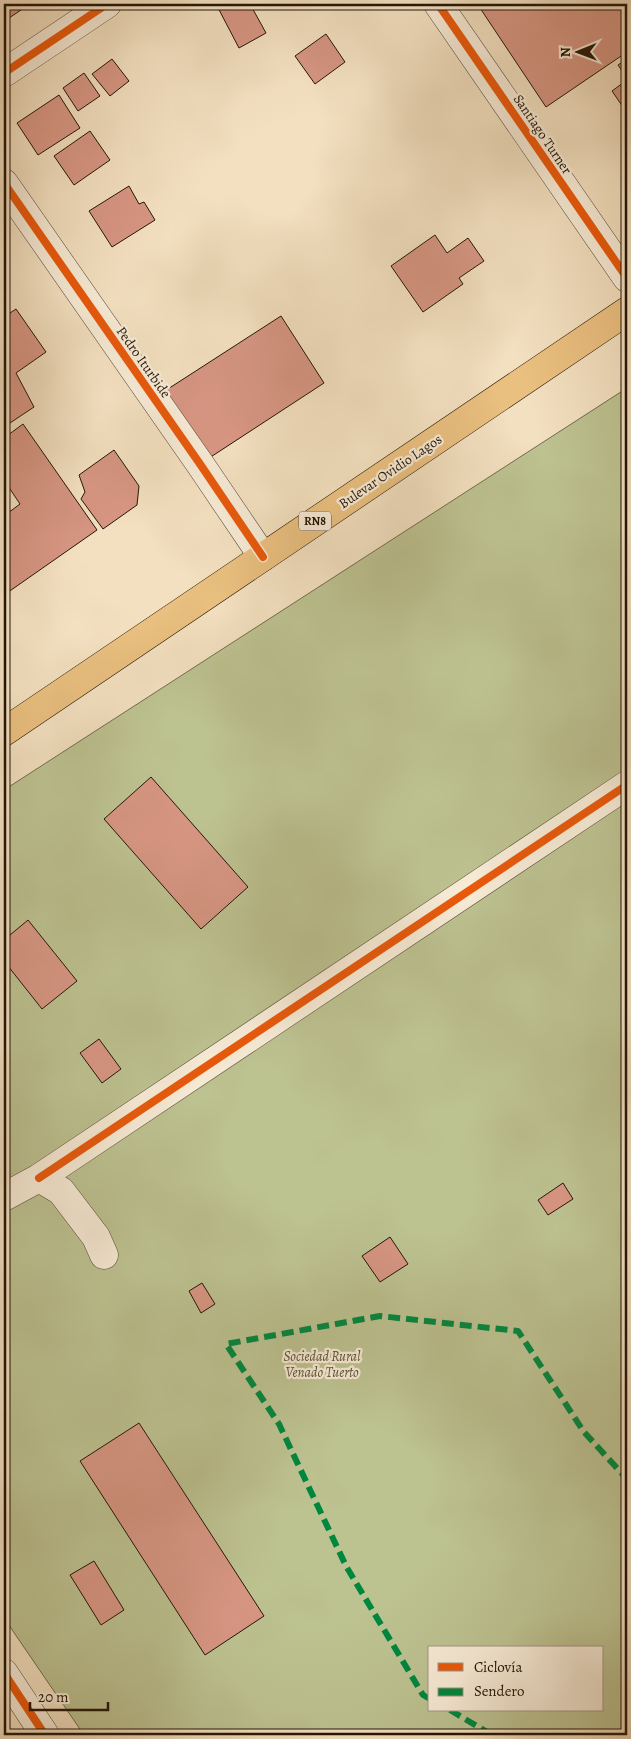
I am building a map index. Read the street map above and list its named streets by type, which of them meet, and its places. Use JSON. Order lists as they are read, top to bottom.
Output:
{
  "streets": {
    "highway": ["Bulevar Ovidio Lagos", "RN8"],
    "street": ["Santiago Turner", "Pedro Iturbide"]
  },
  "crossings": [
    ["Pedro Iturbide", "Bulevar Ovidio Lagos"]
  ],
  "parks": ["Sociedad Rural Venado Tuerto"],
  "legend": ["Ciclovía", "Sendero"],
  "scale_bar": "20 m",
  "north": "left"
}
